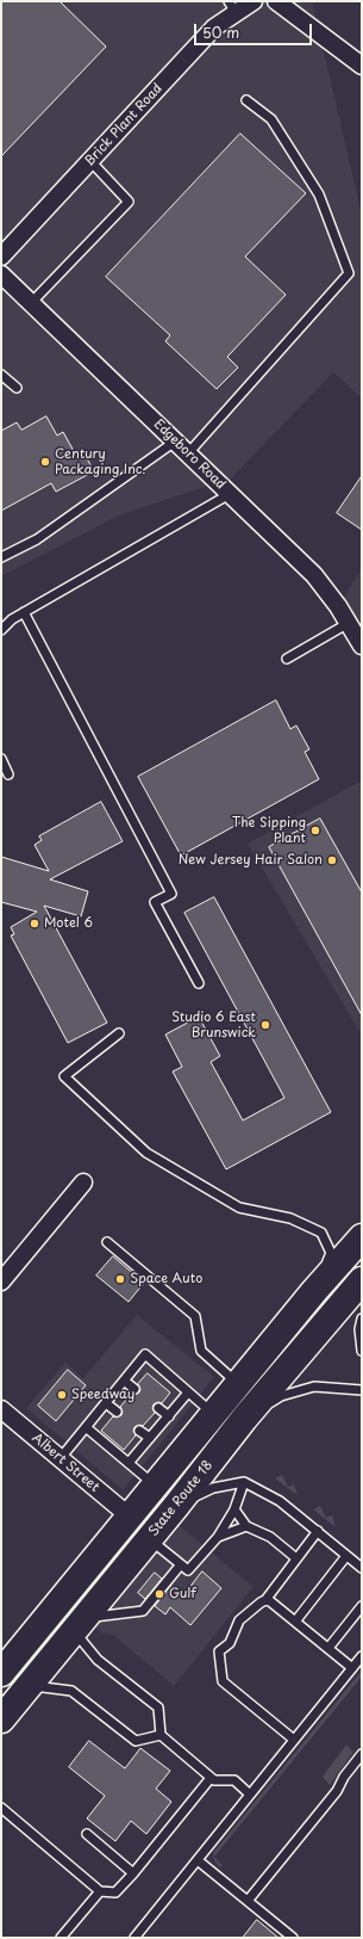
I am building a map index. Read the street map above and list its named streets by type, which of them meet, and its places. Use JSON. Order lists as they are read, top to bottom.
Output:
{
  "streets": {
    "highway": ["State Route 18"],
    "street": ["Brick Plant Road", "Edgeboro Road", "Albert Street"]
  },
  "places": [
    "Century Packaging Inc.",
    "The Sipping Plant",
    "New Jersey Hair Salon",
    "Motel 6",
    "Studio 6 East Brunswick",
    "Space Auto",
    "Speedway",
    "Gulf"
  ],
  "scale_bar": "50 m"
}
